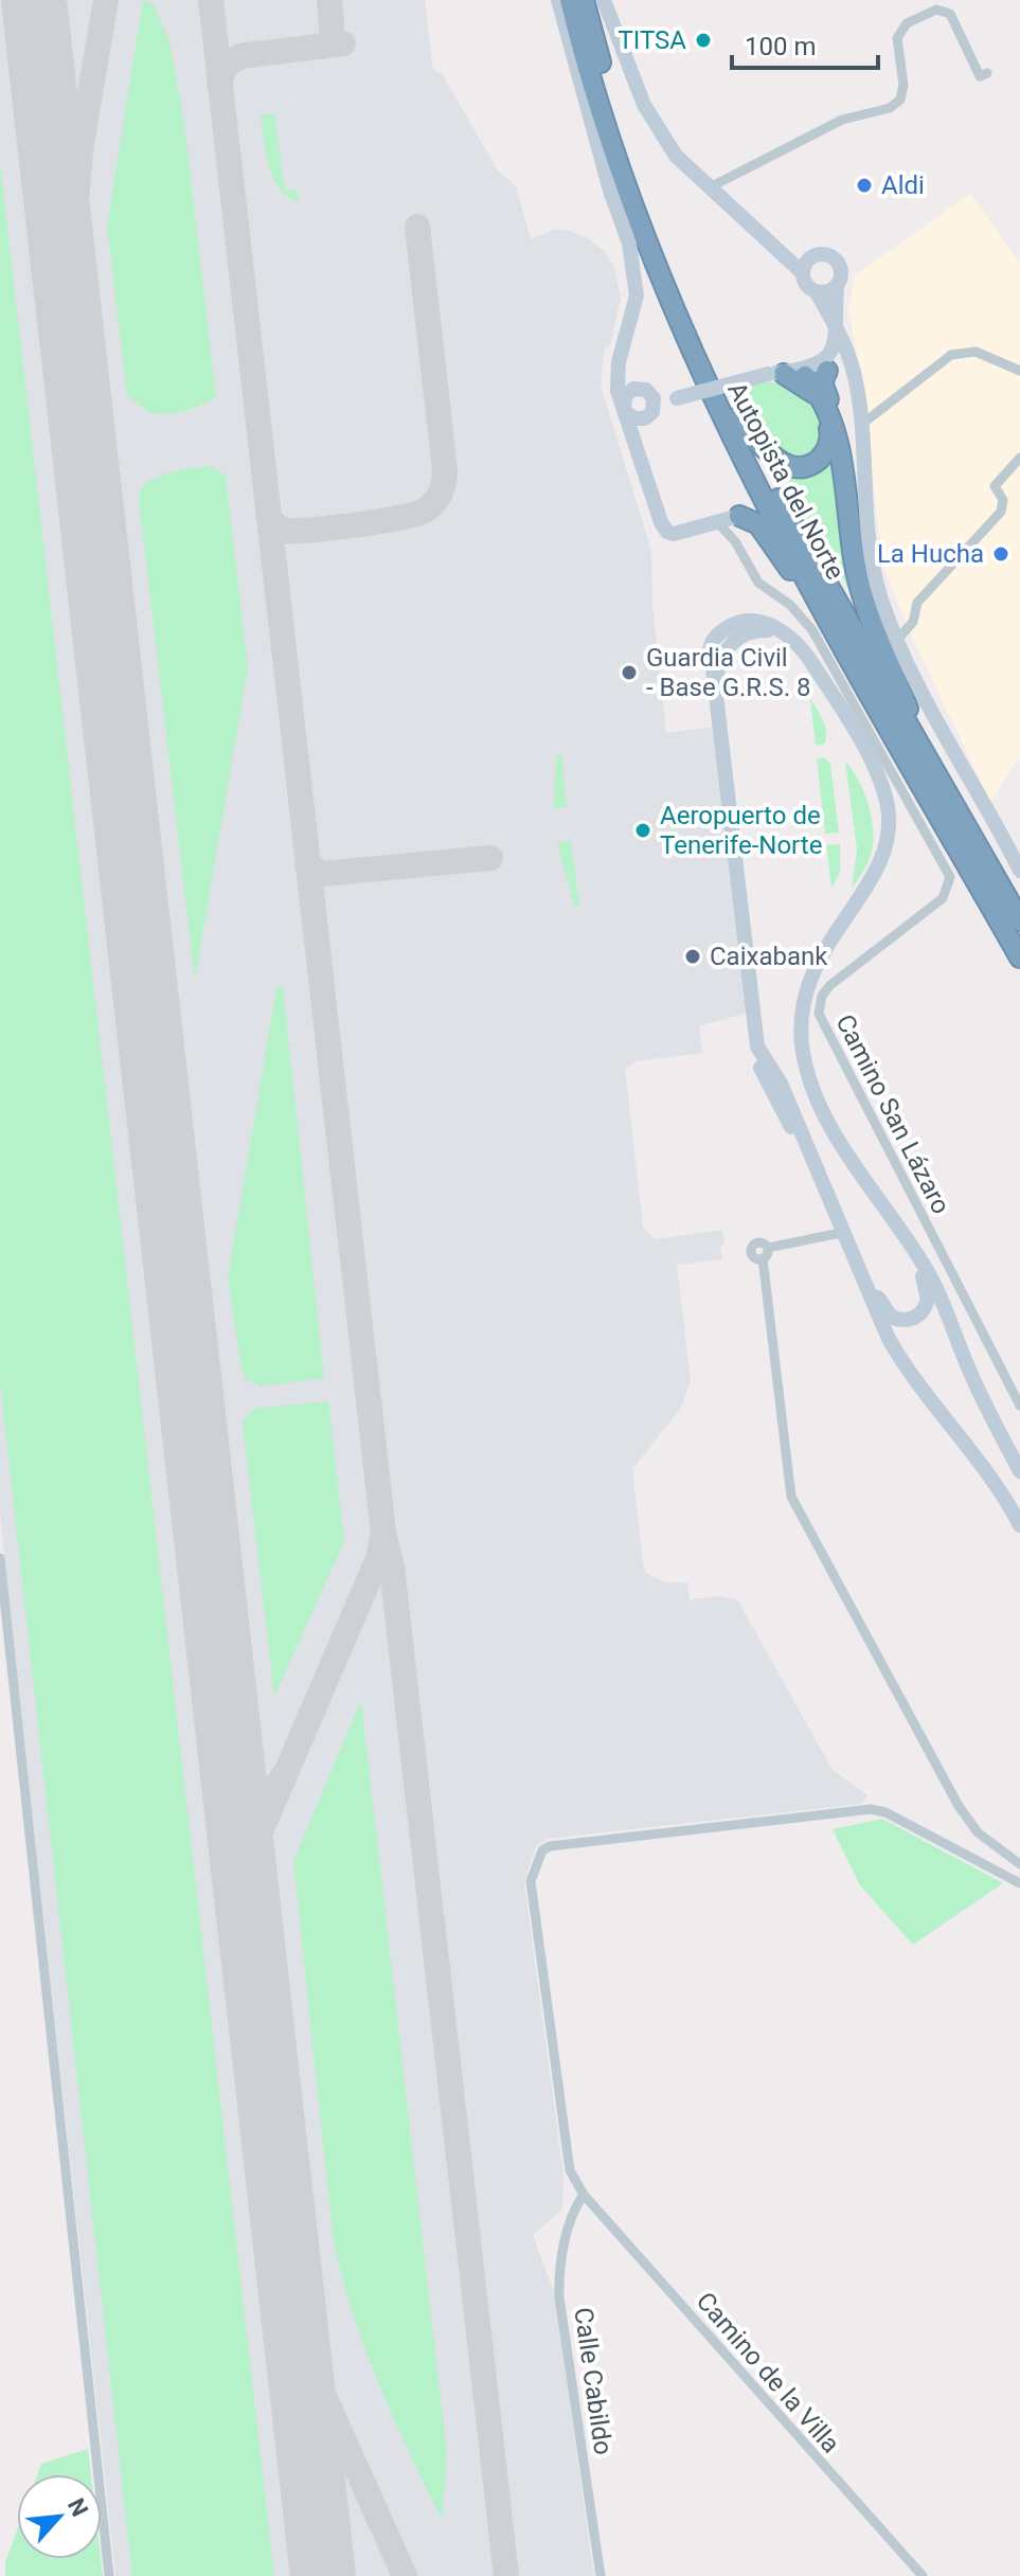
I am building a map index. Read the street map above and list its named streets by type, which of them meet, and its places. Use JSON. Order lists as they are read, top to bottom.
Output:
{
  "streets": {
    "highway": ["Autopista del Norte"],
    "street": ["Camino San Lázaro", "Camino de la Villa", "Calle Cabildo"]
  },
  "crossings": [
    ["Camino de la Villa", "Calle Cabildo"]
  ],
  "places": [
    "TITSA",
    "Aldi",
    "La Hucha",
    "Guardia Civil - Base G.R.S. 8",
    "Aeropuerto de Tenerife-Norte",
    "Caixabank"
  ],
  "scale_bar": "100 m",
  "north": "top right"
}
